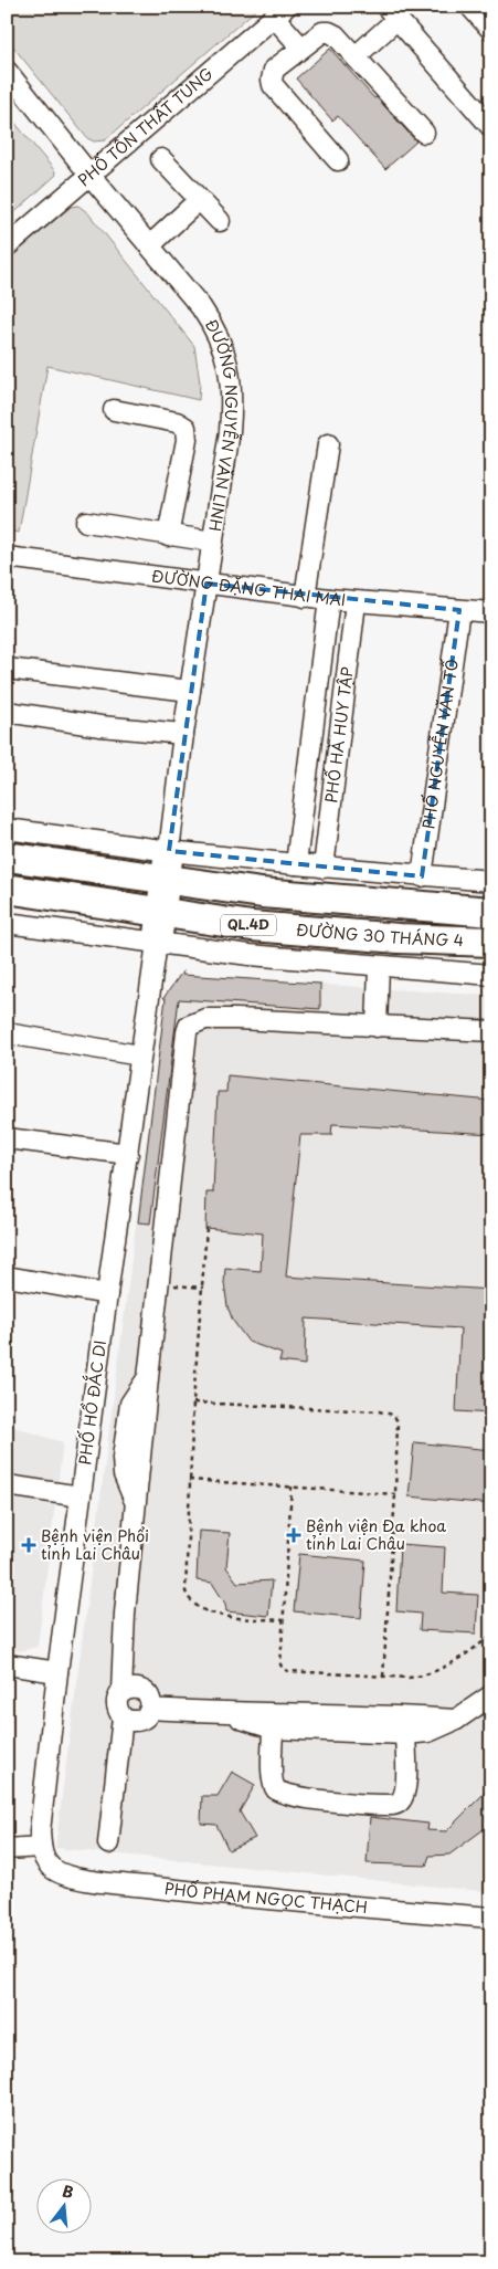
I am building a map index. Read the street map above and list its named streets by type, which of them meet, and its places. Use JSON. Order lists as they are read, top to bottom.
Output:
{
  "streets": {
    "highway": ["QL.4D", "ĐƯỜNG 30 THÁNG 4"],
    "street": [
      "PHỐ TÔN THẤT TÙNG",
      "ĐƯỜNG NGUYỄN VĂN LINH",
      "ĐƯỜNG ĐẶNG THAI MAI",
      "PHỐ HÀ HUY TẬP",
      "PHỐ NGUYỄN VĂN TỐ",
      "PHỐ HỒ ĐẮC DI",
      "PHỐ PHẠM NGỌC THẠCH"
    ]
  },
  "crossings": [
    ["PHỐ TÔN THẤT TÙNG", "ĐƯỜNG NGUYỄN VĂN LINH"],
    ["ĐƯỜNG NGUYỄN VĂN LINH", "ĐƯỜNG ĐẶNG THAI MAI"],
    ["ĐƯỜNG ĐẶNG THAI MAI", "PHỐ HÀ HUY TẬP"],
    ["ĐƯỜNG ĐẶNG THAI MAI", "PHỐ NGUYỄN VĂN TỐ"],
    ["ĐƯỜNG 30 THÁNG 4", "PHỐ HỒ ĐẮC DI"],
    ["PHỐ HỒ ĐẮC DI", "PHỐ PHẠM NGỌC THẠCH"]
  ],
  "places": {
    "health": ["Bệnh viện Đa khoa tỉnh Lai Châu", "Bệnh viện Phổi tỉnh Lai Châu"]
  },
  "north": "top"
}
